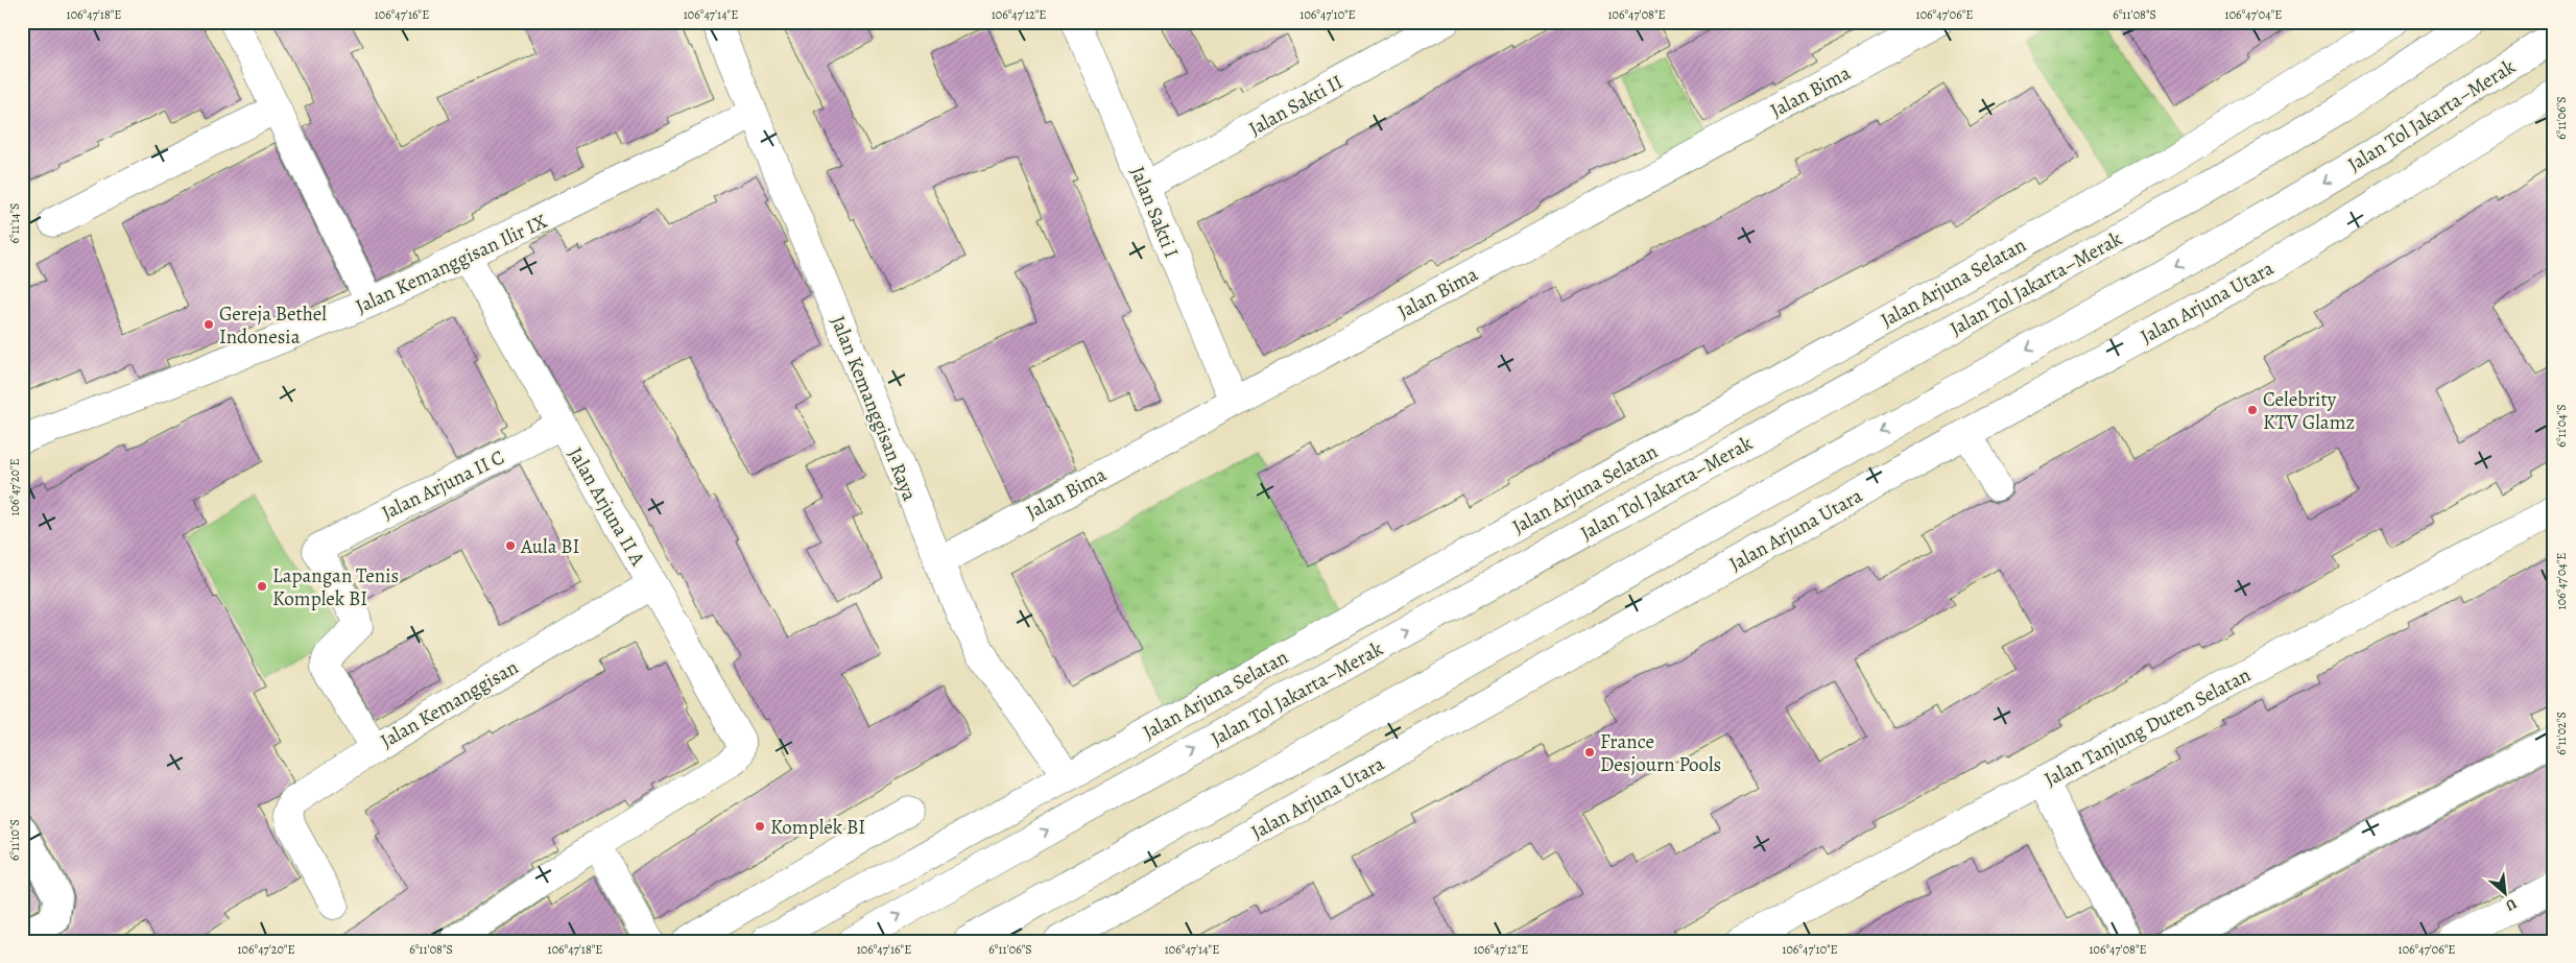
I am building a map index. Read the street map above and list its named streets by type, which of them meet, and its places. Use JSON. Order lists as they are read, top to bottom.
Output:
{
  "streets": {
    "main road": [
      "Jalan Bima",
      "Jalan Sakti II",
      "Jalan Tol Jakarta–Merak",
      "Jalan Sakti I",
      "Jalan Kemanggisan Ilir IX",
      "Jalan Arjuna Selatan",
      "Jalan Arjuna Utara",
      "Jalan Kemanggisan Raya",
      "Jalan Arjuna II C",
      "Jalan Arjuna II A",
      "Jalan Kemanggisan",
      "Jalan Tanjung Duren Selatan"
    ]
  },
  "crossings": [
    ["Jalan Bima", "Jalan Sakti I"],
    ["Jalan Bima", "Jalan Kemanggisan Raya"],
    ["Jalan Sakti II", "Jalan Sakti I"],
    ["Jalan Kemanggisan Ilir IX", "Jalan Kemanggisan Raya"],
    ["Jalan Kemanggisan Ilir IX", "Jalan Arjuna II A"],
    ["Jalan Arjuna Selatan", "Jalan Kemanggisan Raya"],
    ["Jalan Arjuna II C", "Jalan Arjuna II A"],
    ["Jalan Arjuna II C", "Jalan Kemanggisan"],
    ["Jalan Arjuna II A", "Jalan Kemanggisan"]
  ],
  "places": [
    "Gereja Bethel Indonesia",
    "Celebrity KTV Glamz",
    "Aula BI",
    "Lapangan Tenis Komplek BI",
    "France Desjourn Pools",
    "Komplek BI"
  ],
  "north": "bottom right",
  "coordinates": [
    "106°47'18\"E",
    "106°47'16\"E",
    "106°47'14\"E",
    "106°47'12\"E",
    "106°47'10\"E",
    "106°47'08\"E",
    "106°47'06\"E",
    "6°11'08\"S",
    "106°47'04\"E",
    "6°11'06\"S",
    "6°11'14\"S",
    "6°11'04\"S",
    "106°47'20\"E",
    "6°11'02\"S",
    "6°11'10\"S"
  ]
}
